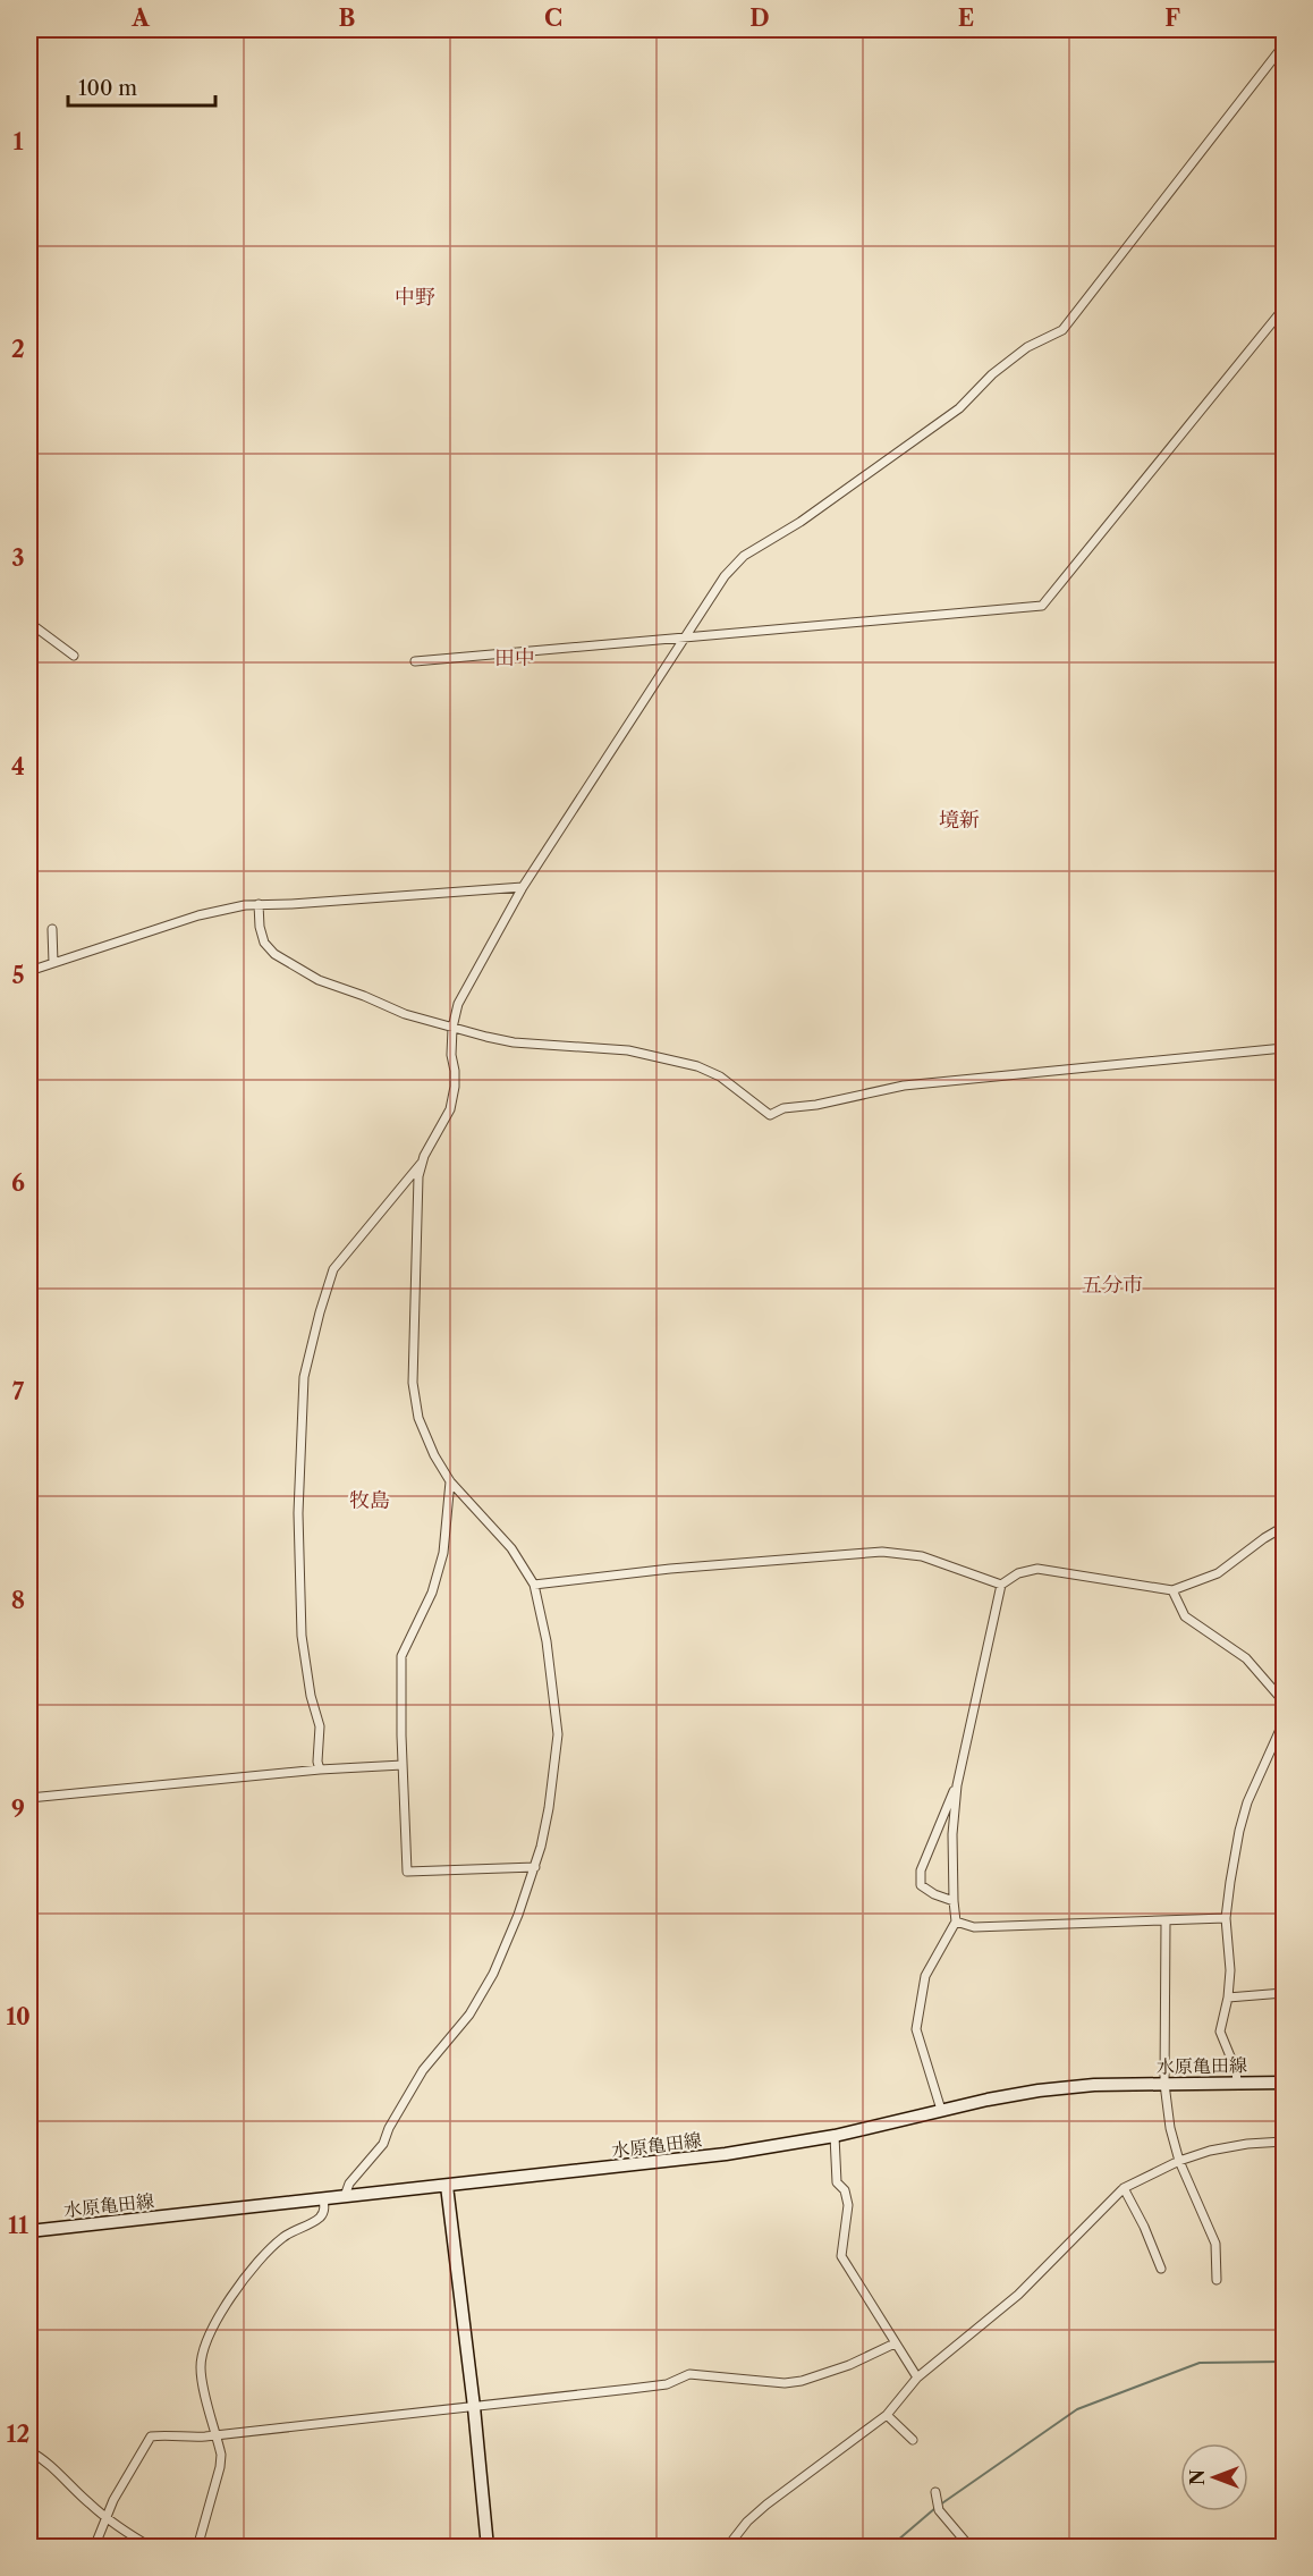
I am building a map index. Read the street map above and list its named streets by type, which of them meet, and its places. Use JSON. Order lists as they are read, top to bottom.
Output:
{
  "streets": {
    "main road": ["水原亀田線"]
  },
  "districts": [
    "中野",
    "田中",
    "境新",
    "五分市",
    "牧島"
  ],
  "scale_bar": "100 m",
  "north": "left",
  "grid": {
    "columns": [
      "A",
      "B",
      "C",
      "D",
      "E",
      "F"
    ],
    "rows": [
      "1",
      "2",
      "3",
      "4",
      "5",
      "6",
      "7",
      "8",
      "9",
      "10",
      "11",
      "12"
    ]
  }
}
